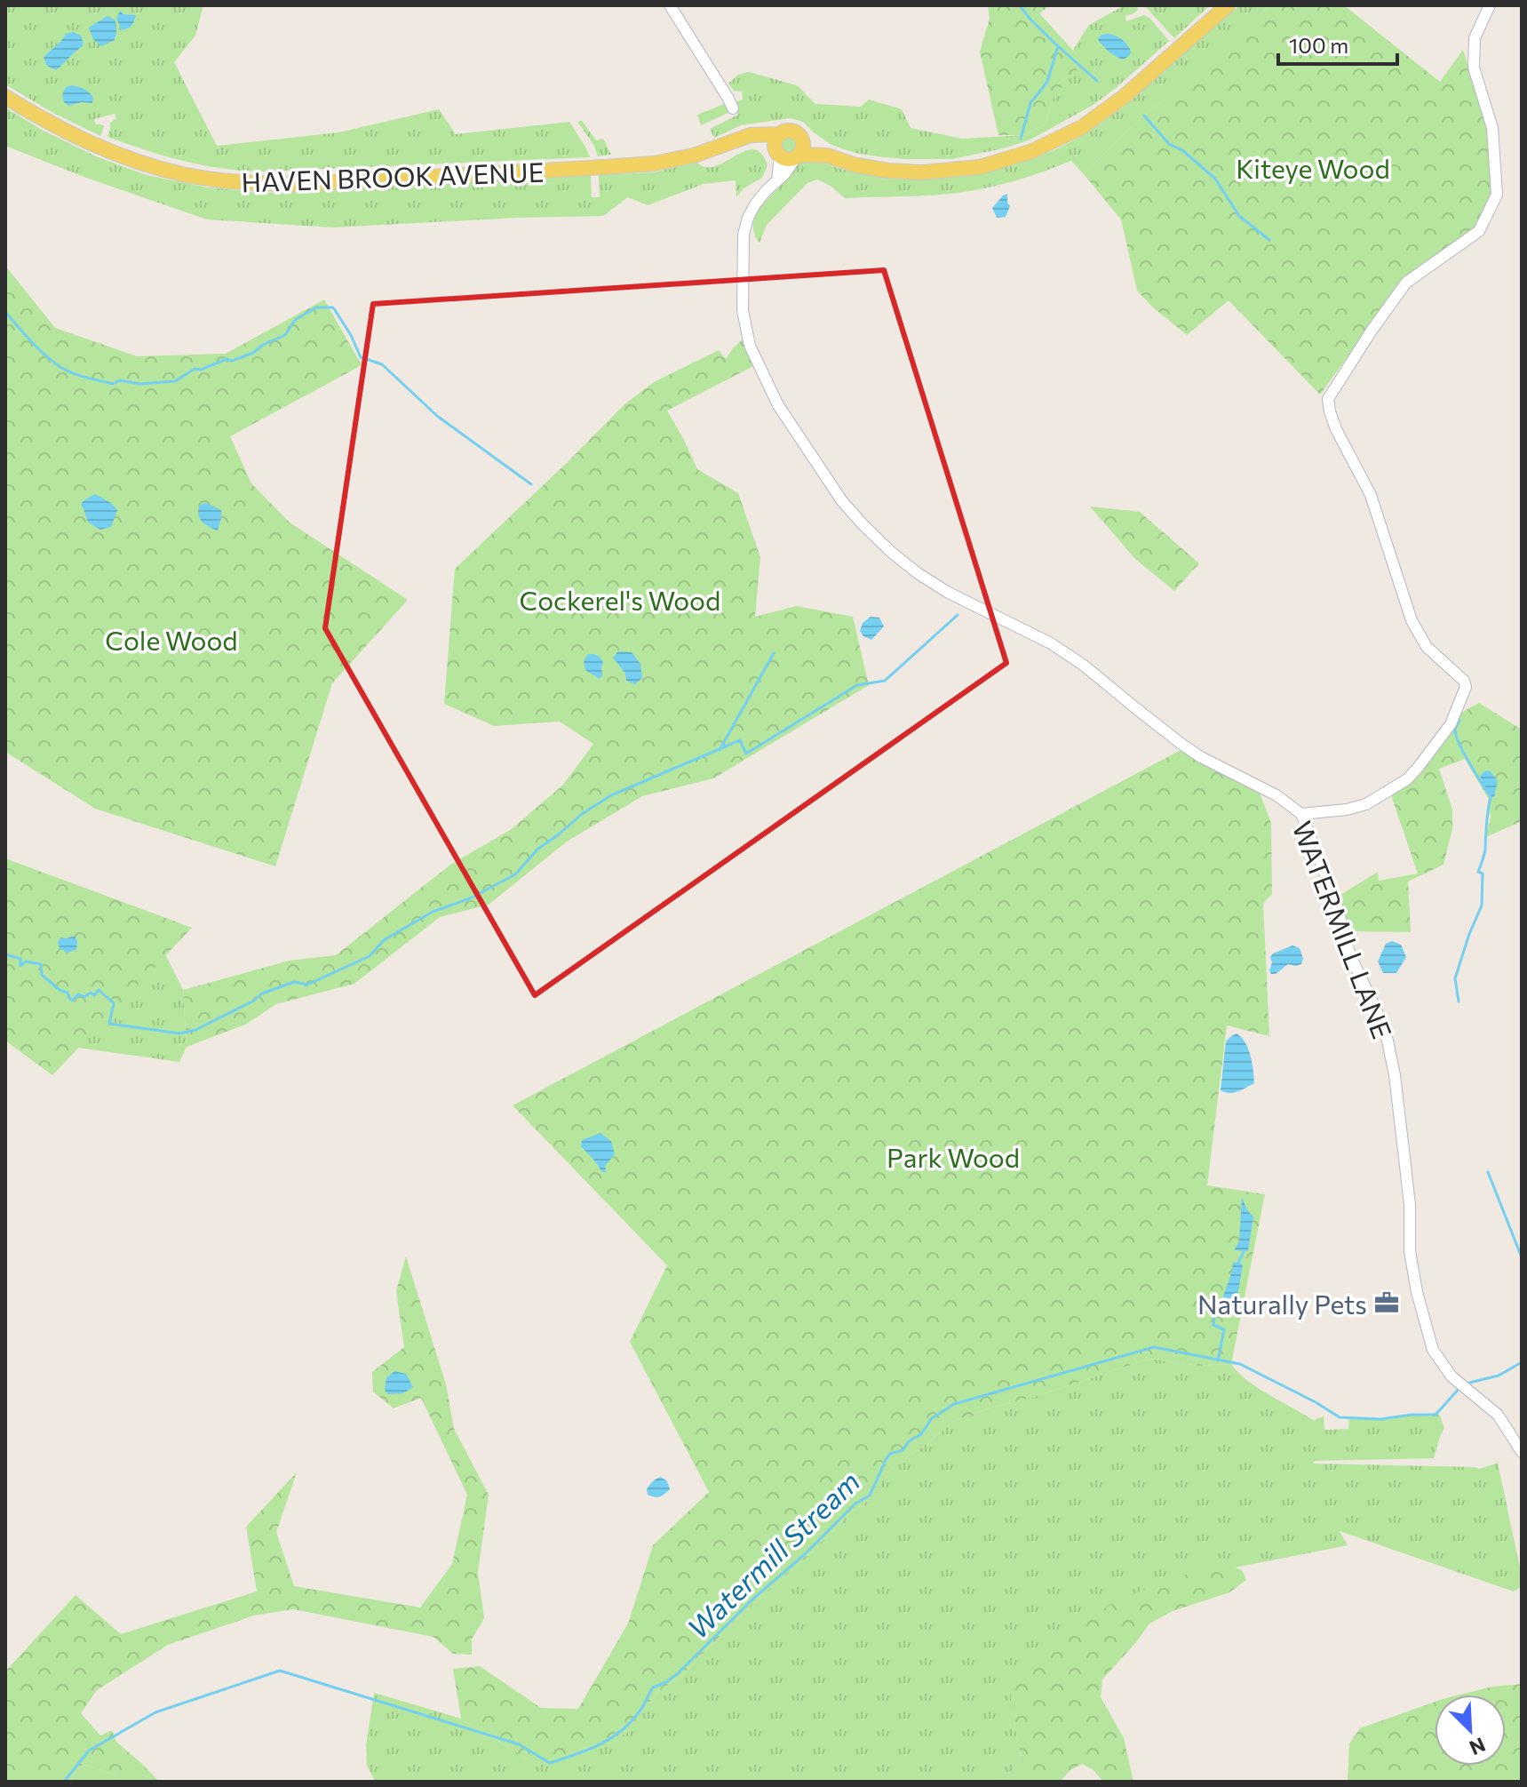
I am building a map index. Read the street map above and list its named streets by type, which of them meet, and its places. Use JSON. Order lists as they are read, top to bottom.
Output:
{
  "streets": {
    "main road": ["HAVEN BROOK AVENUE"],
    "street": ["WATERMILL LANE"]
  },
  "crossings": [
    ["HAVEN BROOK AVENUE", "WATERMILL LANE"]
  ],
  "water": ["Watermill Stream"],
  "parks": [
    "Kiteye Wood",
    "Cockerel's Wood",
    "Cole Wood",
    "Park Wood"
  ],
  "places": {
    "office": ["Naturally Pets"]
  },
  "scale_bar": "100 m",
  "north": "bottom right"
}
